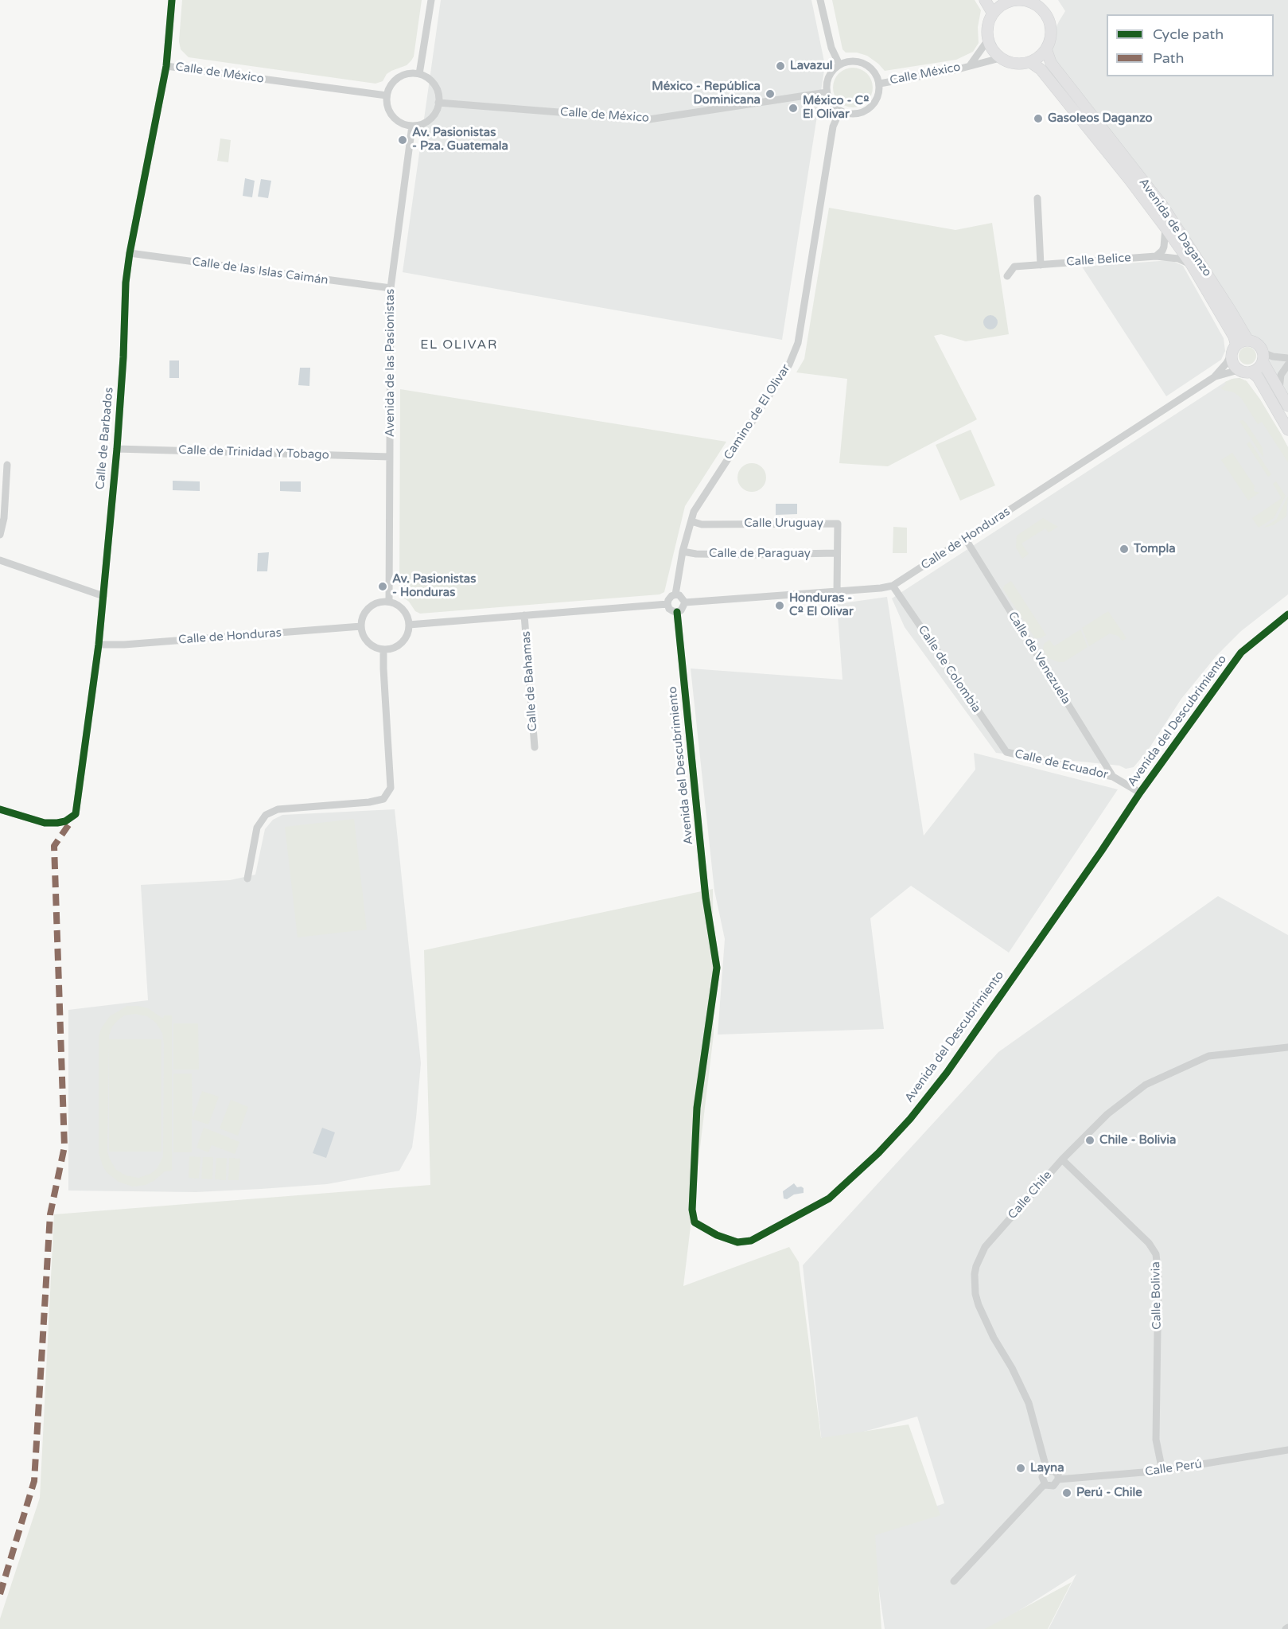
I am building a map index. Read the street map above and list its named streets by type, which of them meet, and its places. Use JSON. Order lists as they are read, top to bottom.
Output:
{
  "streets": {
    "main road": ["Avenida de Daganzo"],
    "street": [
      "Calle de México",
      "Calle México",
      "Calle Belice",
      "Calle de las Islas Caimán",
      "Avenida de las Pasionistas",
      "Camino de El Olivar",
      "Calle de Barbados",
      "Calle de Trinidad Y Tobago",
      "Calle Uruguay",
      "Calle de Honduras",
      "Calle de Paraguay",
      "Calle de Venezuela",
      "Calle de Colombia",
      "Calle de Bahamas",
      "Avenida del Descubrimiento",
      "Calle de Ecuador",
      "Calle Chile",
      "Calle Bolivia",
      "Calle Perú"
    ]
  },
  "crossings": [
    ["Calle de México", "Calle México"],
    ["Calle de México", "Avenida de las Pasionistas"],
    ["Calle de México", "Camino de El Olivar"],
    ["Calle de México", "Calle de Barbados"],
    ["Calle México", "Avenida de Daganzo"],
    ["Calle México", "Camino de El Olivar"],
    ["Avenida de Daganzo", "Calle Belice"],
    ["Avenida de Daganzo", "Calle de Honduras"],
    ["Calle de las Islas Caimán", "Avenida de las Pasionistas"],
    ["Calle de las Islas Caimán", "Calle de Barbados"],
    ["Avenida de las Pasionistas", "Calle de Trinidad Y Tobago"],
    ["Avenida de las Pasionistas", "Calle de Honduras"],
    ["Camino de El Olivar", "Calle Uruguay"],
    ["Camino de El Olivar", "Calle de Honduras"],
    ["Camino de El Olivar", "Calle de Paraguay"],
    ["Camino de El Olivar", "Avenida del Descubrimiento"],
    ["Calle de Barbados", "Calle de Trinidad Y Tobago"],
    ["Calle de Barbados", "Calle de Honduras"],
    ["Calle Uruguay", "Calle de Honduras"],
    ["Calle Uruguay", "Calle de Paraguay"],
    ["Calle de Honduras", "Calle de Venezuela"],
    ["Calle de Honduras", "Calle de Colombia"],
    ["Calle de Honduras", "Avenida del Descubrimiento"],
    ["Calle de Venezuela", "Calle de Ecuador"],
    ["Calle de Colombia", "Calle de Ecuador"],
    ["Avenida del Descubrimiento", "Calle de Ecuador"],
    ["Calle Chile", "Calle Bolivia"],
    ["Calle Chile", "Calle Perú"],
    ["Calle Bolivia", "Calle Perú"]
  ],
  "districts": ["EL OLIVAR"],
  "places": [
    "Lavazul",
    "México - República Dominicana",
    "México - Cº El Olivar",
    "Gasoleos Daganzo",
    "Av. Pasionistas - Pza. Guatemala",
    "Tompla",
    "Av. Pasionistas - Honduras",
    "Honduras - Cº El Olivar",
    "Chile - Bolivia",
    "Layna",
    "Perú - Chile"
  ],
  "legend": ["Cycle path", "Path"]
}
